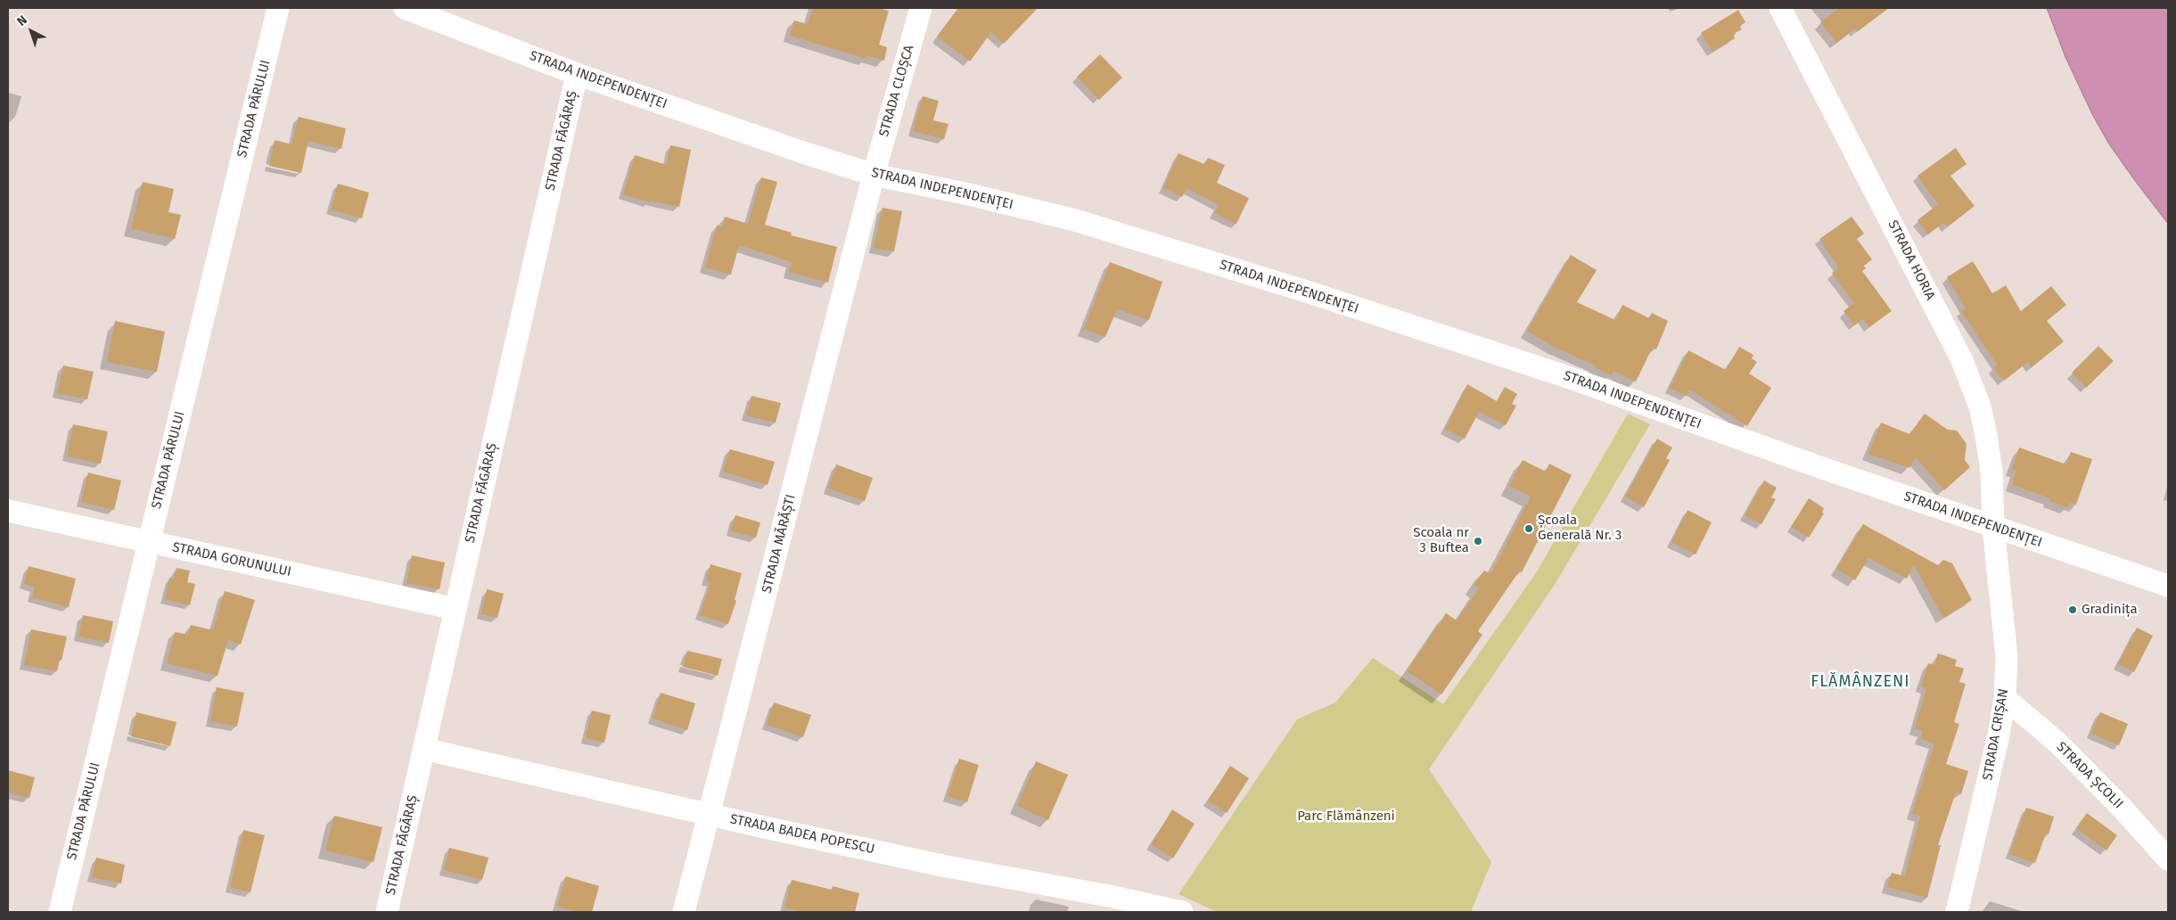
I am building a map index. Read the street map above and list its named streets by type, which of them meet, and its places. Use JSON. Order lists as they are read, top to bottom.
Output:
{
  "streets": {
    "street": [
      "STRADA INDEPENDENȚEI",
      "STRADA CLOȘCA",
      "STRADA PĂRULUI",
      "STRADA FĂGĂRAȘ",
      "STRADA HORIA",
      "STRADA MĂRĂȘTI",
      "STRADA GORUNULUI",
      "STRADA CRIȘAN",
      "STRADA ȘCOLII",
      "STRADA BADEA POPESCU"
    ]
  },
  "crossings": [
    ["STRADA INDEPENDENȚEI", "STRADA CLOȘCA"],
    ["STRADA INDEPENDENȚEI", "STRADA FĂGĂRAȘ"],
    ["STRADA INDEPENDENȚEI", "STRADA HORIA"],
    ["STRADA INDEPENDENȚEI", "STRADA MĂRĂȘTI"],
    ["STRADA INDEPENDENȚEI", "STRADA CRIȘAN"],
    ["STRADA CLOȘCA", "STRADA MĂRĂȘTI"],
    ["STRADA PĂRULUI", "STRADA GORUNULUI"],
    ["STRADA FĂGĂRAȘ", "STRADA GORUNULUI"],
    ["STRADA FĂGĂRAȘ", "STRADA BADEA POPESCU"],
    ["STRADA HORIA", "STRADA CRIȘAN"],
    ["STRADA MĂRĂȘTI", "STRADA BADEA POPESCU"],
    ["STRADA CRIȘAN", "STRADA ȘCOLII"]
  ],
  "districts": ["FLĂMÂNZENI"],
  "parks": ["Parc Flămânzeni"],
  "places": ["Școala Generală Nr. 3", "Scoala nr 3 Buftea", "Gradinița"],
  "north": "top left"
}
